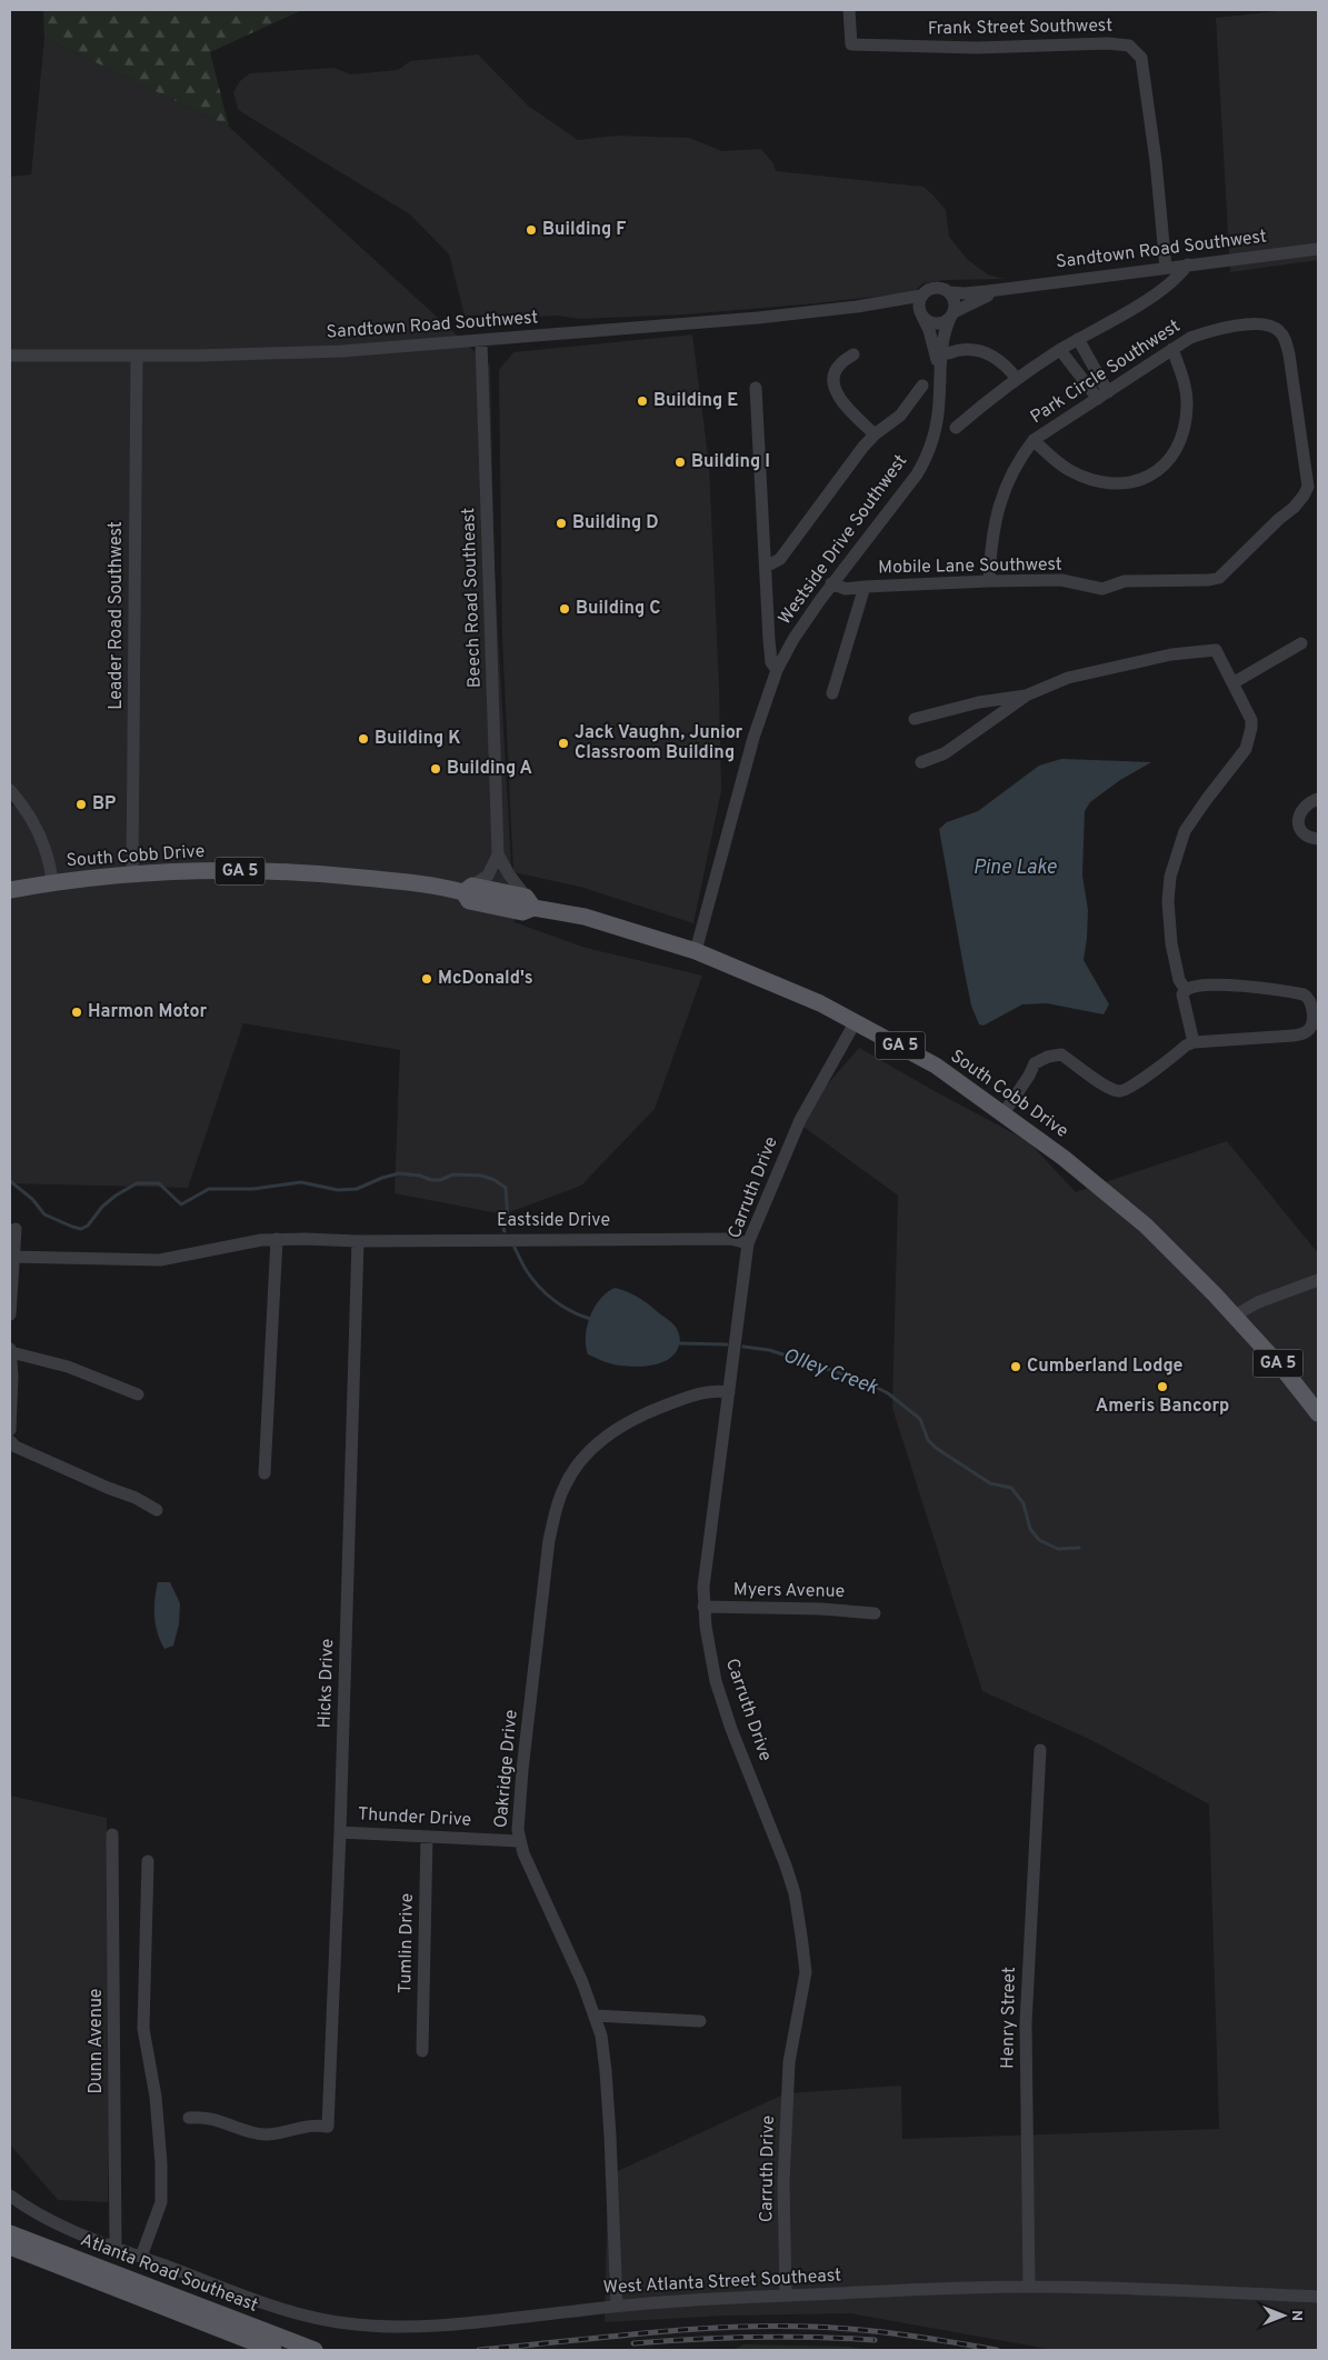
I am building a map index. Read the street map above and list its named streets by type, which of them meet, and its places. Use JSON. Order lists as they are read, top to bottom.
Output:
{
  "streets": {
    "main road": ["South Cobb Drive", "GA 5", "Atlanta Road Southeast"],
    "street": [
      "Frank Street Southwest",
      "Sandtown Road Southwest",
      "Park Circle Southwest",
      "Westside Drive Southwest",
      "Mobile Lane Southwest",
      "Beech Road Southeast",
      "Leader Road Southwest",
      "Carruth Drive",
      "Eastside Drive",
      "Myers Avenue",
      "Hicks Drive",
      "Oakridge Drive",
      "Thunder Drive",
      "Tumlin Drive",
      "Henry Street",
      "Dunn Avenue",
      "West Atlanta Street Southeast"
    ]
  },
  "crossings": [
    ["Frank Street Southwest", "Sandtown Road Southwest"],
    ["Sandtown Road Southwest", "Westside Drive Southwest"],
    ["Sandtown Road Southwest", "Beech Road Southeast"],
    ["Sandtown Road Southwest", "Leader Road Southwest"],
    ["Park Circle Southwest", "Mobile Lane Southwest"],
    ["Westside Drive Southwest", "Mobile Lane Southwest"],
    ["Westside Drive Southwest", "South Cobb Drive"],
    ["Beech Road Southeast", "South Cobb Drive"],
    ["Leader Road Southwest", "South Cobb Drive"],
    ["South Cobb Drive", "Carruth Drive"],
    ["Carruth Drive", "Eastside Drive"],
    ["Carruth Drive", "Myers Avenue"],
    ["Carruth Drive", "Oakridge Drive"],
    ["Carruth Drive", "West Atlanta Street Southeast"],
    ["Eastside Drive", "Hicks Drive"],
    ["Hicks Drive", "Thunder Drive"],
    ["Oakridge Drive", "Thunder Drive"],
    ["Oakridge Drive", "West Atlanta Street Southeast"],
    ["Thunder Drive", "Tumlin Drive"],
    ["Henry Street", "West Atlanta Street Southeast"],
    ["Dunn Avenue", "West Atlanta Street Southeast"]
  ],
  "water": ["Pine Lake", "Olley Creek"],
  "places": [
    "Building F",
    "Building E",
    "Building I",
    "Building D",
    "Building C",
    "Building K",
    "Jack Vaughn, Junior Classroom Building",
    "Building A",
    "BP",
    "McDonald's",
    "Harmon Motor",
    "Cumberland Lodge",
    "Ameris Bancorp"
  ],
  "north": "right"
}
